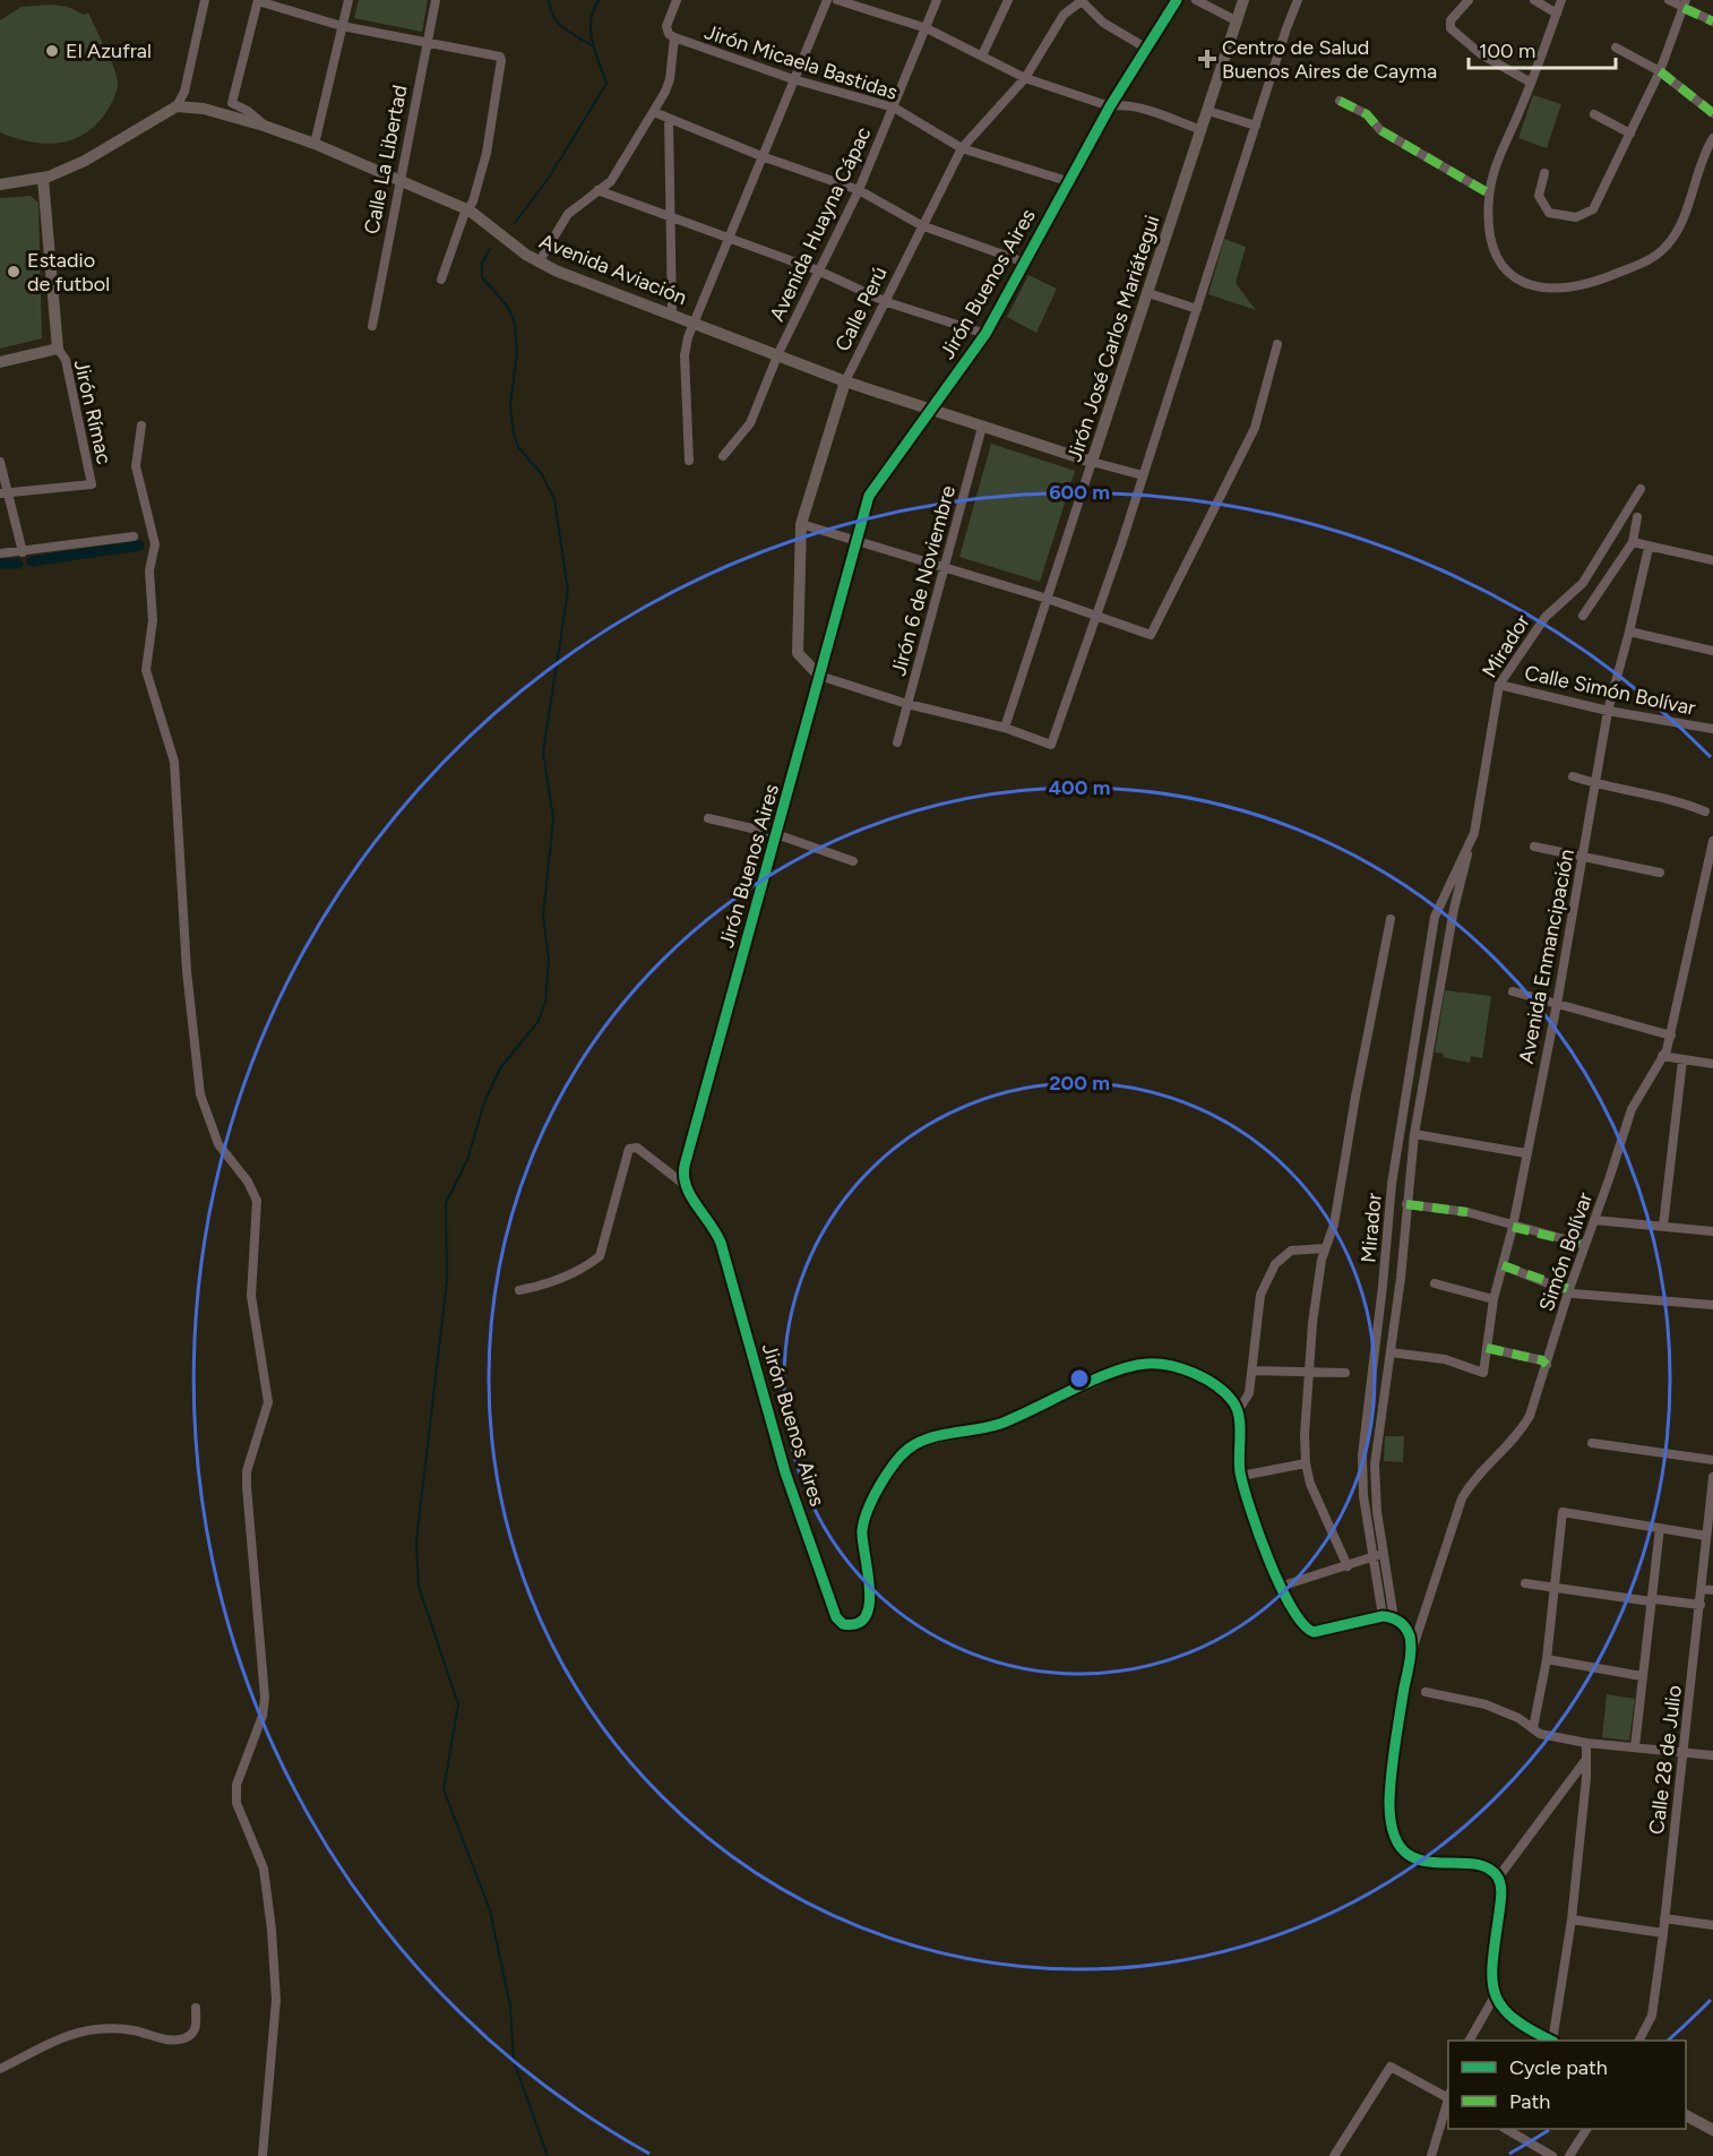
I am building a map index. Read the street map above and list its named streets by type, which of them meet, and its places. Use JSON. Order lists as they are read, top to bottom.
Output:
{
  "streets": {
    "street": [
      "Jirón Micaela Bastidas",
      "Calle La Libertad",
      "Avenida Huayna Cápac",
      "Avenida Aviación",
      "Jirón Buenos Aires",
      "Calle Perú",
      "Jirón José Carlos Mariátegui",
      "Jirón Rímac",
      "Jirón 6 de Noviembre",
      "Mirador",
      "Calle Simón Bolívar",
      "Avenida Enmancipación",
      "Simón Bolívar",
      "Calle 28 de Julio"
    ]
  },
  "crossings": [
    ["Jirón Micaela Bastidas", "Avenida Huayna Cápac"],
    ["Jirón Micaela Bastidas", "Jirón Buenos Aires"],
    ["Jirón Micaela Bastidas", "Calle Perú"],
    ["Calle La Libertad", "Avenida Aviación"],
    ["Avenida Huayna Cápac", "Avenida Aviación"],
    ["Avenida Aviación", "Jirón Buenos Aires"],
    ["Avenida Aviación", "Calle Perú"],
    ["Avenida Aviación", "Jirón José Carlos Mariátegui"],
    ["Avenida Aviación", "Jirón 6 de Noviembre"],
    ["Jirón Buenos Aires", "Calle Perú"],
    ["Mirador", "Calle Simón Bolívar"],
    ["Mirador", "Avenida Enmancipación"],
    ["Calle Simón Bolívar", "Avenida Enmancipación"]
  ],
  "places": {
    "other": ["El Azufral", "Estadio de futbol"],
    "health": ["Centro de Salud Buenos Aires de Cayma"]
  },
  "legend": ["Cycle path", "Path"],
  "scale_bar": "100 m",
  "rings": ["600 m", "400 m", "200 m"]
}
